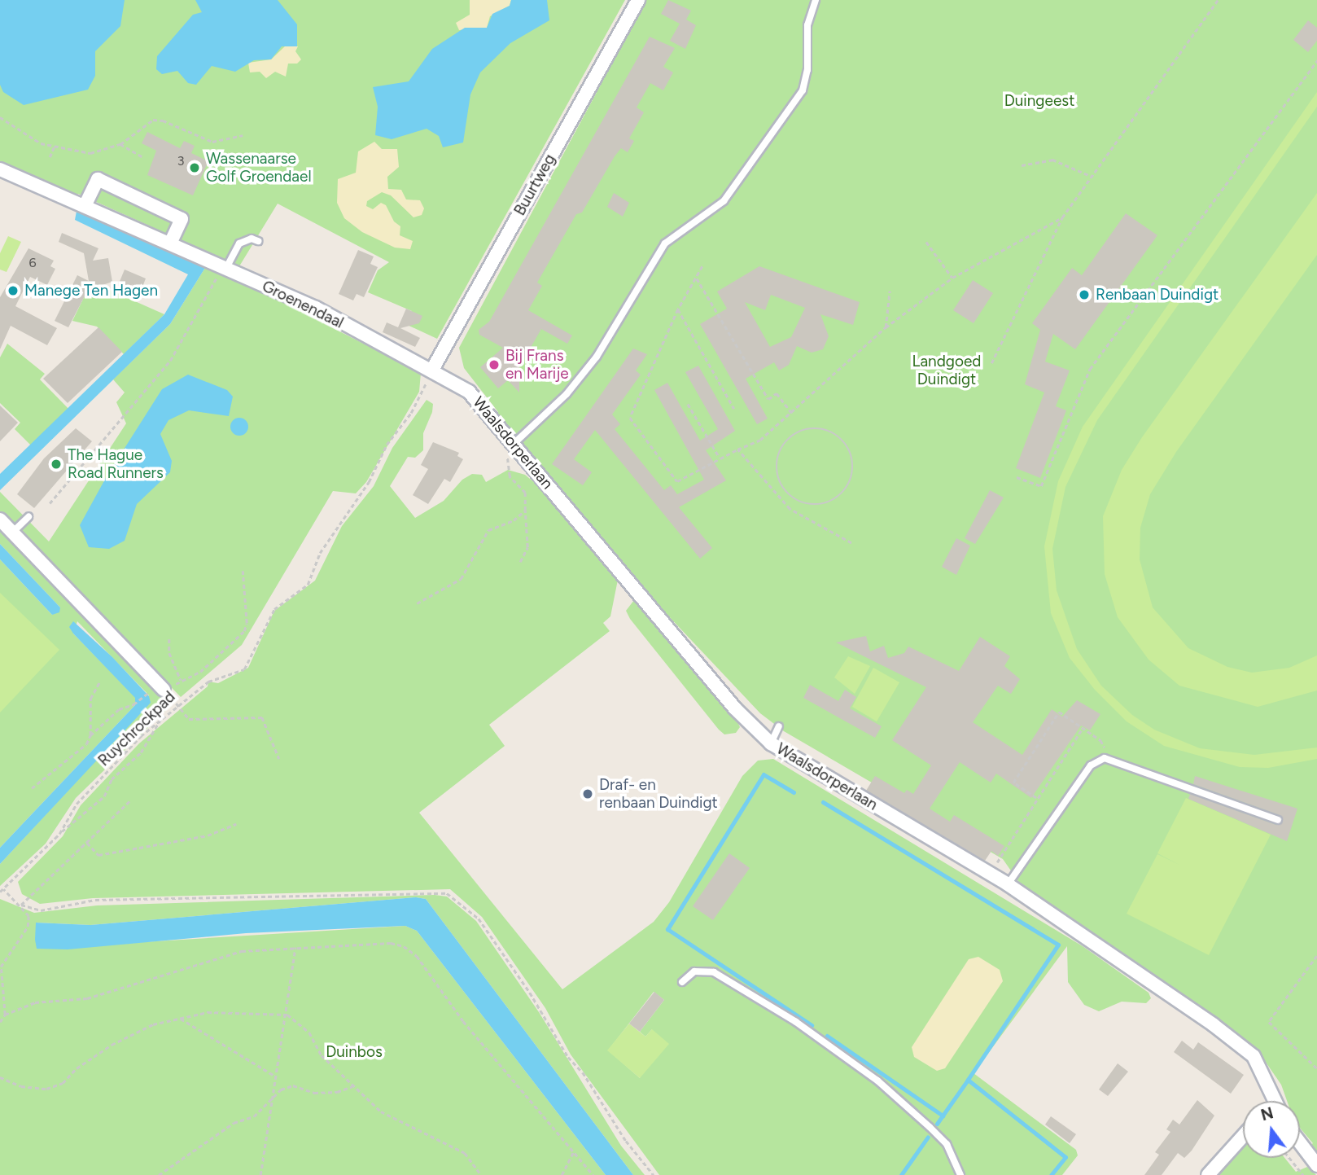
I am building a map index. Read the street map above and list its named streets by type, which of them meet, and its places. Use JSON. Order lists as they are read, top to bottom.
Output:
{
  "streets": {
    "street": ["Buurtweg", "Groenendaal", "Waalsdorperlaan"],
    "path": ["Ruychrockpad"]
  },
  "crossings": [
    ["Buurtweg", "Groenendaal"],
    ["Buurtweg", "Waalsdorperlaan"],
    ["Groenendaal", "Waalsdorperlaan"]
  ],
  "parks": ["Duingeest", "Landgoed Duindigt", "Duinbos"],
  "places": [
    "Wassenaarse Golf Groendael",
    "Manege Ten Hagen",
    "Renbaan Duindigt",
    "Bij Frans en Marije",
    "The Hague Road Runners",
    "Draf- en renbaan Duindigt"
  ],
  "house_numbers": ["3", "6"],
  "north": "top"
}
